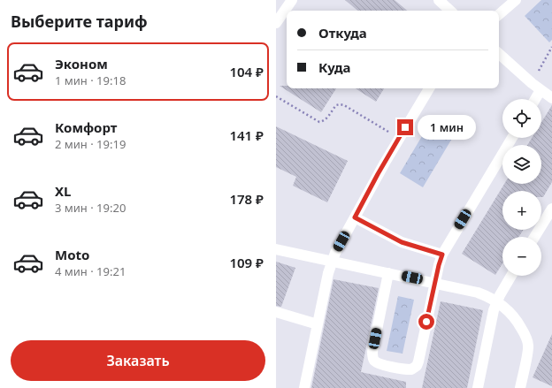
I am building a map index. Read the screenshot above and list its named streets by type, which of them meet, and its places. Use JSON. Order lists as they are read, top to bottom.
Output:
{
  "page": {
    "heading": "Выберите тариф",
    "banner": ["Откуда", "Куда"],
    "list": [
      {
        "name": "Эконом",
        "note": "1 мин · 19:18",
        "value": "104 ₽"
      },
      {
        "name": "Комфорт",
        "note": "2 мин · 19:19",
        "value": "141 ₽"
      },
      {
        "name": "XL",
        "note": "3 мин · 19:20",
        "value": "178 ₽"
      },
      {
        "name": "Moto",
        "note": "4 мин · 19:21",
        "value": "109 ₽"
      }
    ],
    "map_buttons": ["+", "−"],
    "bubble": "1 мин",
    "buttons": "Заказать"
  }
}
